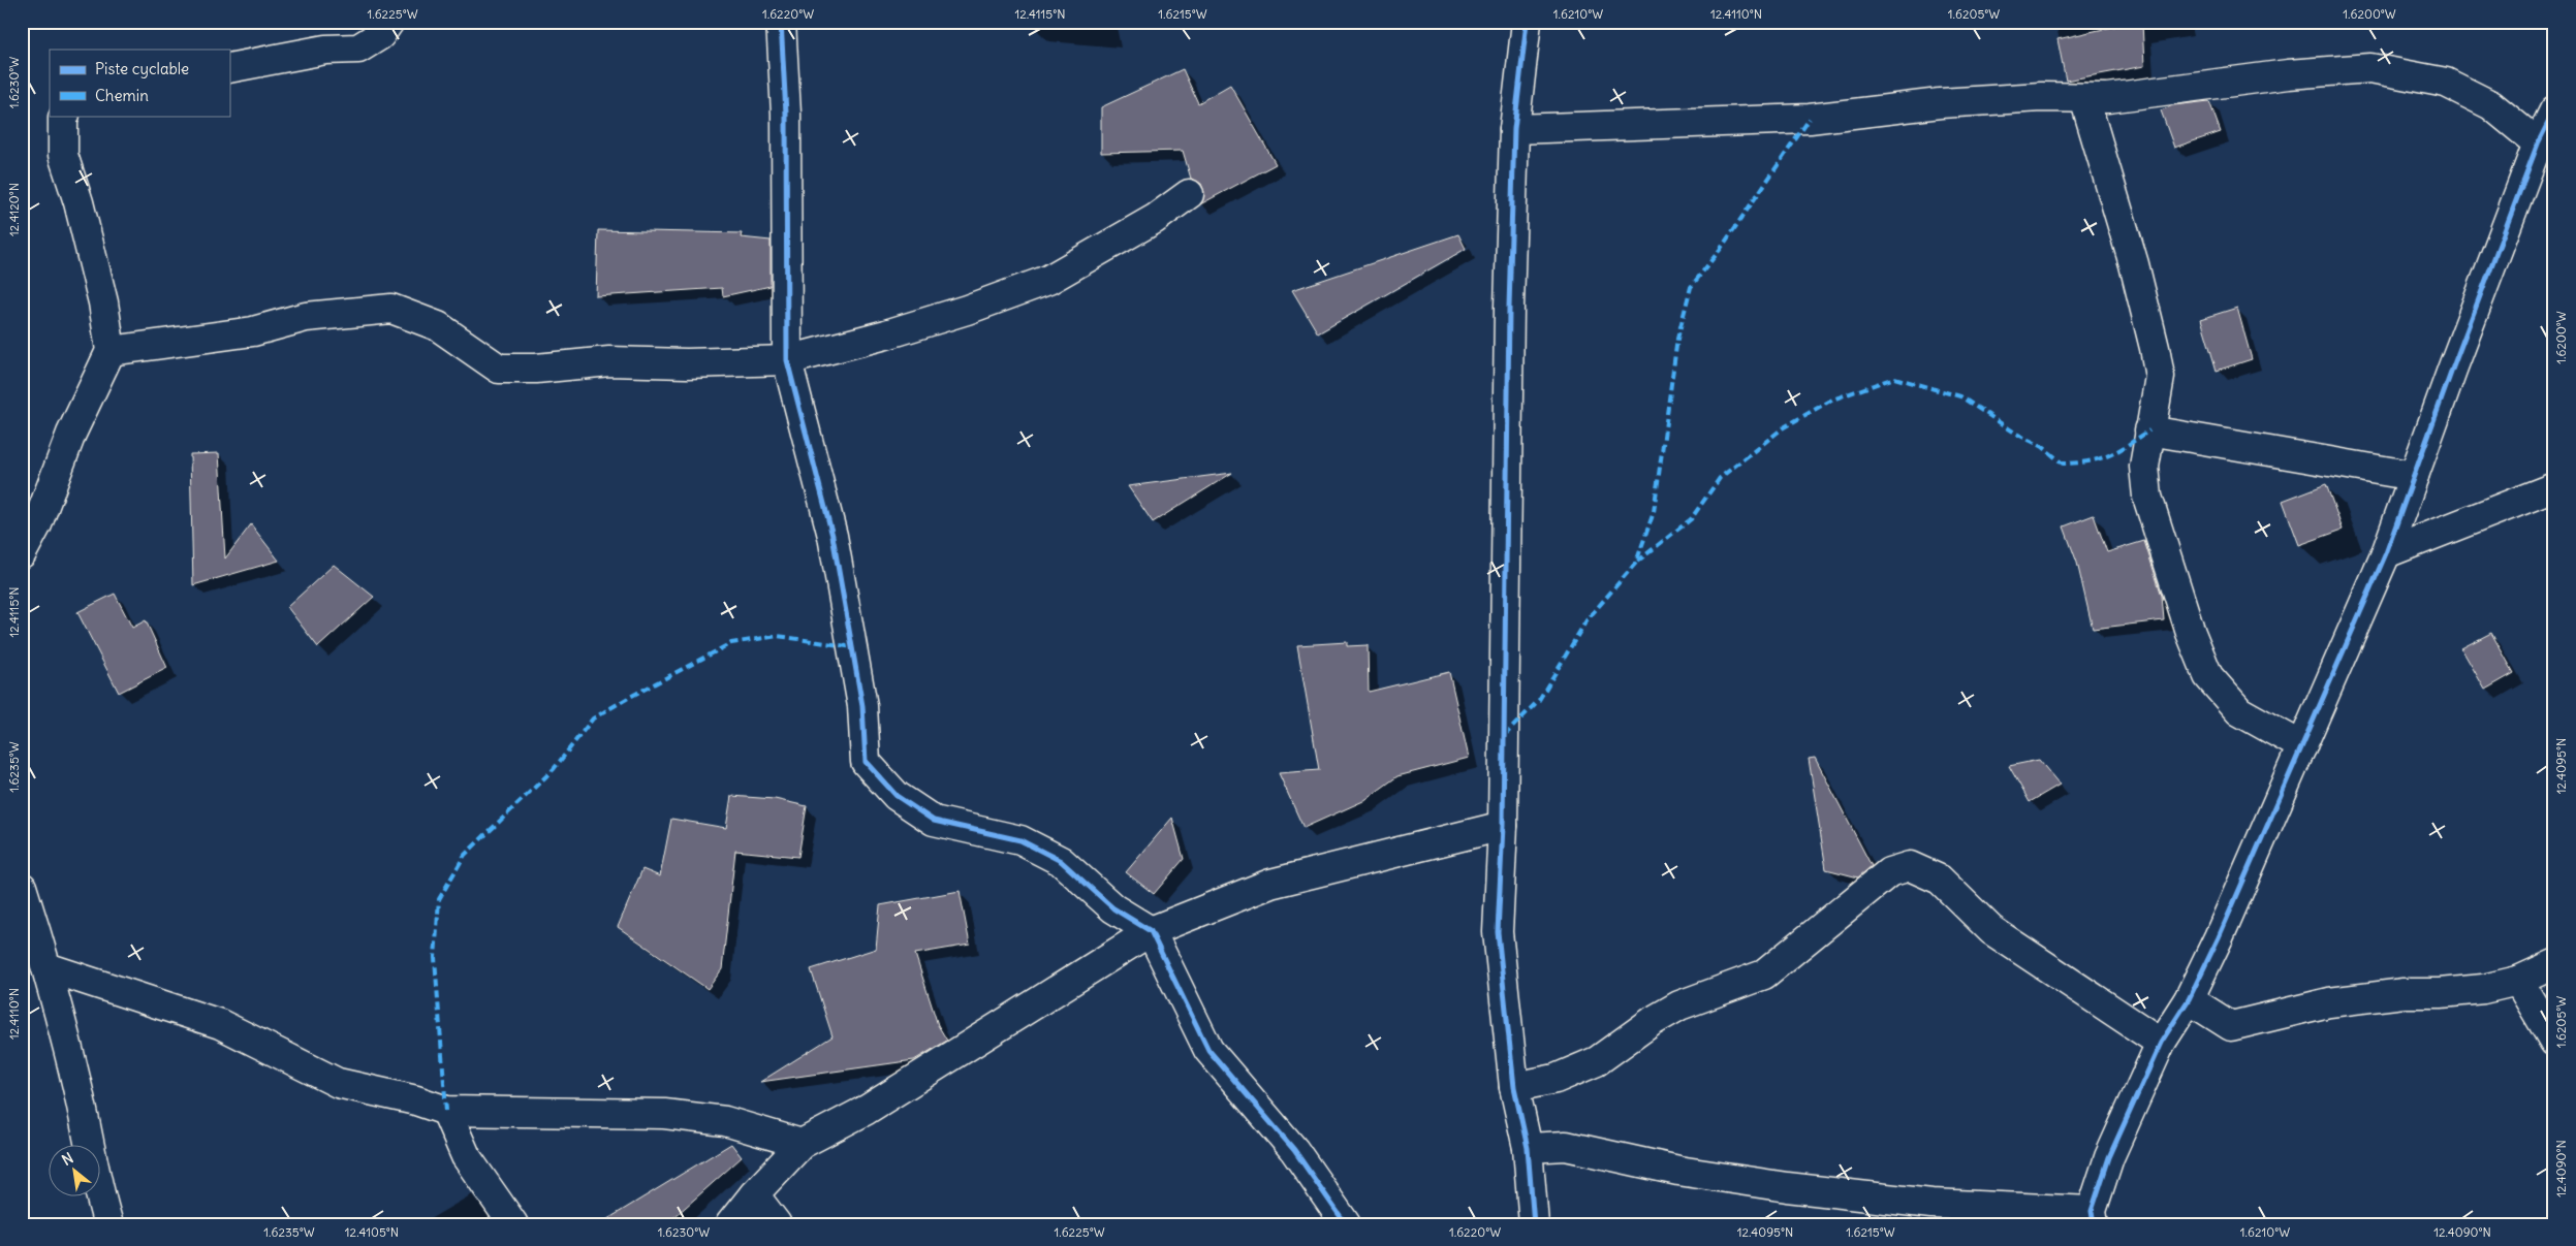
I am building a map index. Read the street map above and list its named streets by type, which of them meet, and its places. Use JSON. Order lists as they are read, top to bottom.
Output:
{
  "legend": ["Piste cyclable", "Chemin"],
  "north": "top left",
  "coordinates": [
    "1.6225°W",
    "1.6220°W",
    "12.4115°N",
    "1.6215°W",
    "1.6210°W",
    "12.4110°N",
    "1.6205°W",
    "1.6200°W",
    "1.6230°W",
    "12.4120°N",
    "12.4095°N",
    "1.6235°W",
    "12.4090°N",
    "12.4105°N"
  ]
}
